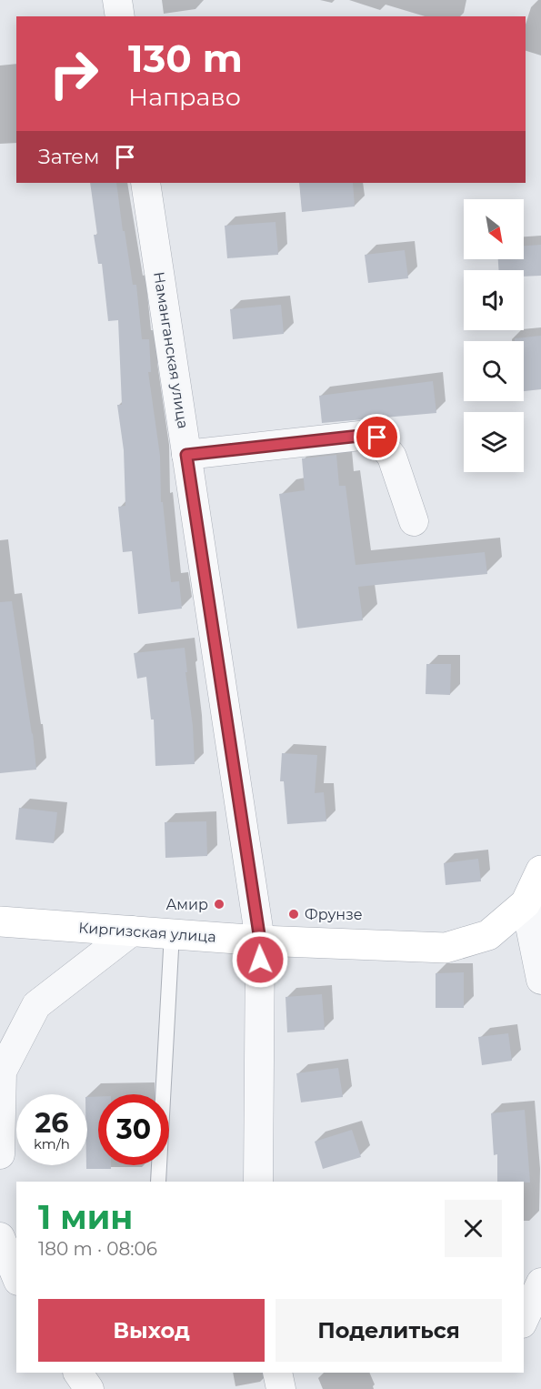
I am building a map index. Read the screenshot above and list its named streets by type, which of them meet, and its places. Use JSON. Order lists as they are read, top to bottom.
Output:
{
  "streets": {
    "street": ["Наманганская улица", "Киргизская улица"]
  },
  "crossings": [
    ["Наманганская улица", "Киргизская улица"]
  ],
  "places": ["Амир", "Фрунзе"],
  "north": "bottom right",
  "page": {
    "turn": ["130 m", "Направо"],
    "then": "Затем",
    "speed": "26 km/h",
    "limit": "30",
    "heading": ["1 мин", "180 m · 08:06"],
    "buttons": ["Выход", "Поделиться"]
  }
}
